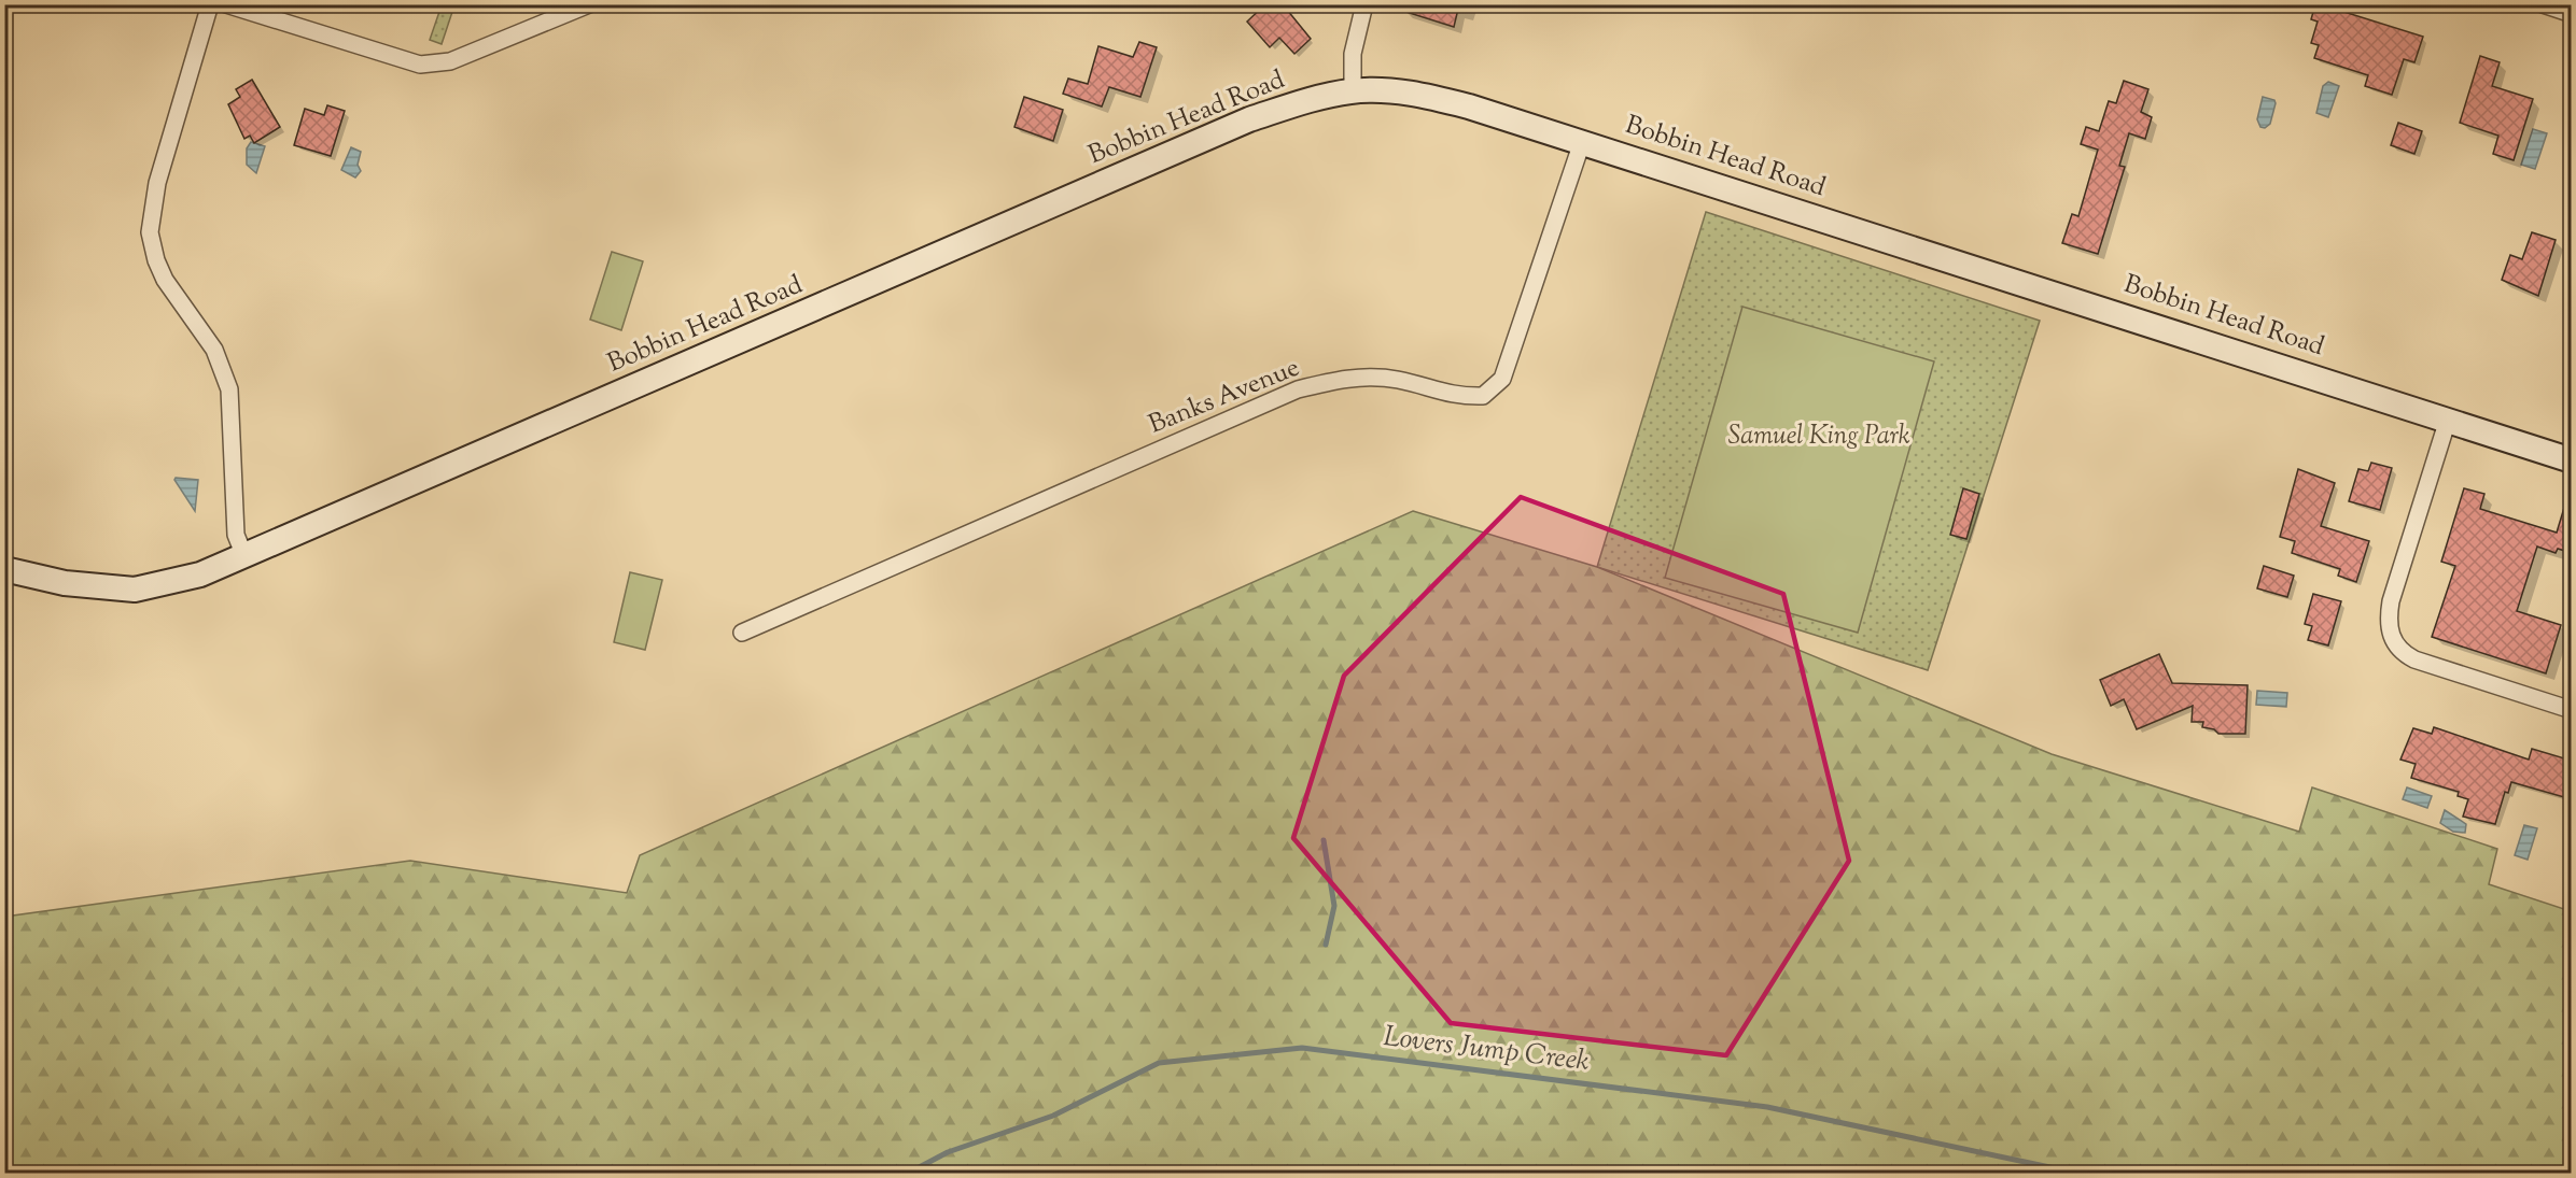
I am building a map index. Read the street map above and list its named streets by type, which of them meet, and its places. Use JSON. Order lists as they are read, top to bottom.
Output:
{
  "streets": {
    "main road": ["Bobbin Head Road"],
    "street": ["Banks Avenue"]
  },
  "crossings": [
    ["Bobbin Head Road", "Banks Avenue"]
  ],
  "water": ["Lovers Jump Creek"],
  "parks": ["Samuel King Park"]
}
